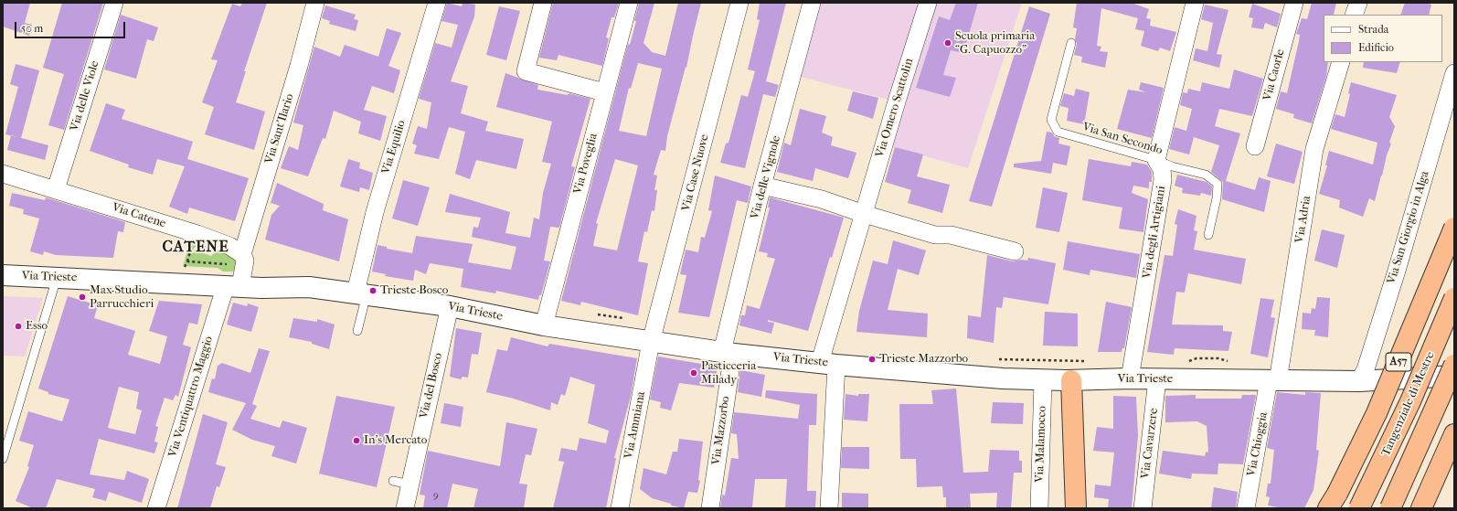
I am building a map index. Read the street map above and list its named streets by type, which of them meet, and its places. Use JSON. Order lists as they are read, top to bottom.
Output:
{
  "streets": {
    "highway": ["A57", "Tangenziale di Mestre"],
    "street": [
      "Via Caorle",
      "Via delle Viole",
      "Via Omero Scattolin",
      "Via Sant'Ilario",
      "Via Equilio",
      "Via Poveglia",
      "Via Case Nuove",
      "Via delle Vignole",
      "Via Catene",
      "Via Adria",
      "Via San Giorgio in Alga",
      "Via degli Artigiani",
      "Via Trieste",
      "Via del Bosco",
      "Via Ventiquattro Maggio",
      "Via Ammiana",
      "Via Mazzorbo",
      "Via Cavarzere",
      "Via Malamocco",
      "Via Chioggia"
    ],
    "lane": ["Via San Secondo"]
  },
  "crossings": [
    ["Via delle Viole", "Via Catene"],
    ["Via Omero Scattolin", "Via Trieste"],
    ["Via Sant'Ilario", "Via Catene"],
    ["Via San Secondo", "Via degli Artigiani"],
    ["Via Equilio", "Via Trieste"],
    ["Via Poveglia", "Via Trieste"],
    ["Via Case Nuove", "Via Trieste"],
    ["Via Case Nuove", "Via Ammiana"],
    ["Via delle Vignole", "Via Trieste"],
    ["Via delle Vignole", "Via Mazzorbo"],
    ["Via Adria", "Via Trieste"],
    ["Via Adria", "Via Chioggia"],
    ["Via San Giorgio in Alga", "Via Trieste"],
    ["Via degli Artigiani", "Via Trieste"],
    ["Via Trieste", "Via del Bosco"],
    ["Via Trieste", "Via Ventiquattro Maggio"],
    ["Via Trieste", "Via Ammiana"],
    ["Via Trieste", "Via Mazzorbo"],
    ["Via Trieste", "Via Cavarzere"],
    ["Via Trieste", "Via Malamocco"],
    ["Via Trieste", "Via Chioggia"]
  ],
  "districts": ["CATENE"],
  "places": [
    "Scuola primaria “G. Capuozzo”",
    "Trieste Bosco",
    "Max Studio Parrucchieri",
    "Esso",
    "Trieste Mazzorbo",
    "Pasticceria Milady",
    "In's Mercato"
  ],
  "house_numbers": ["9"],
  "legend": ["Strada", "Edificio"],
  "scale_bar": "50 m"
}
